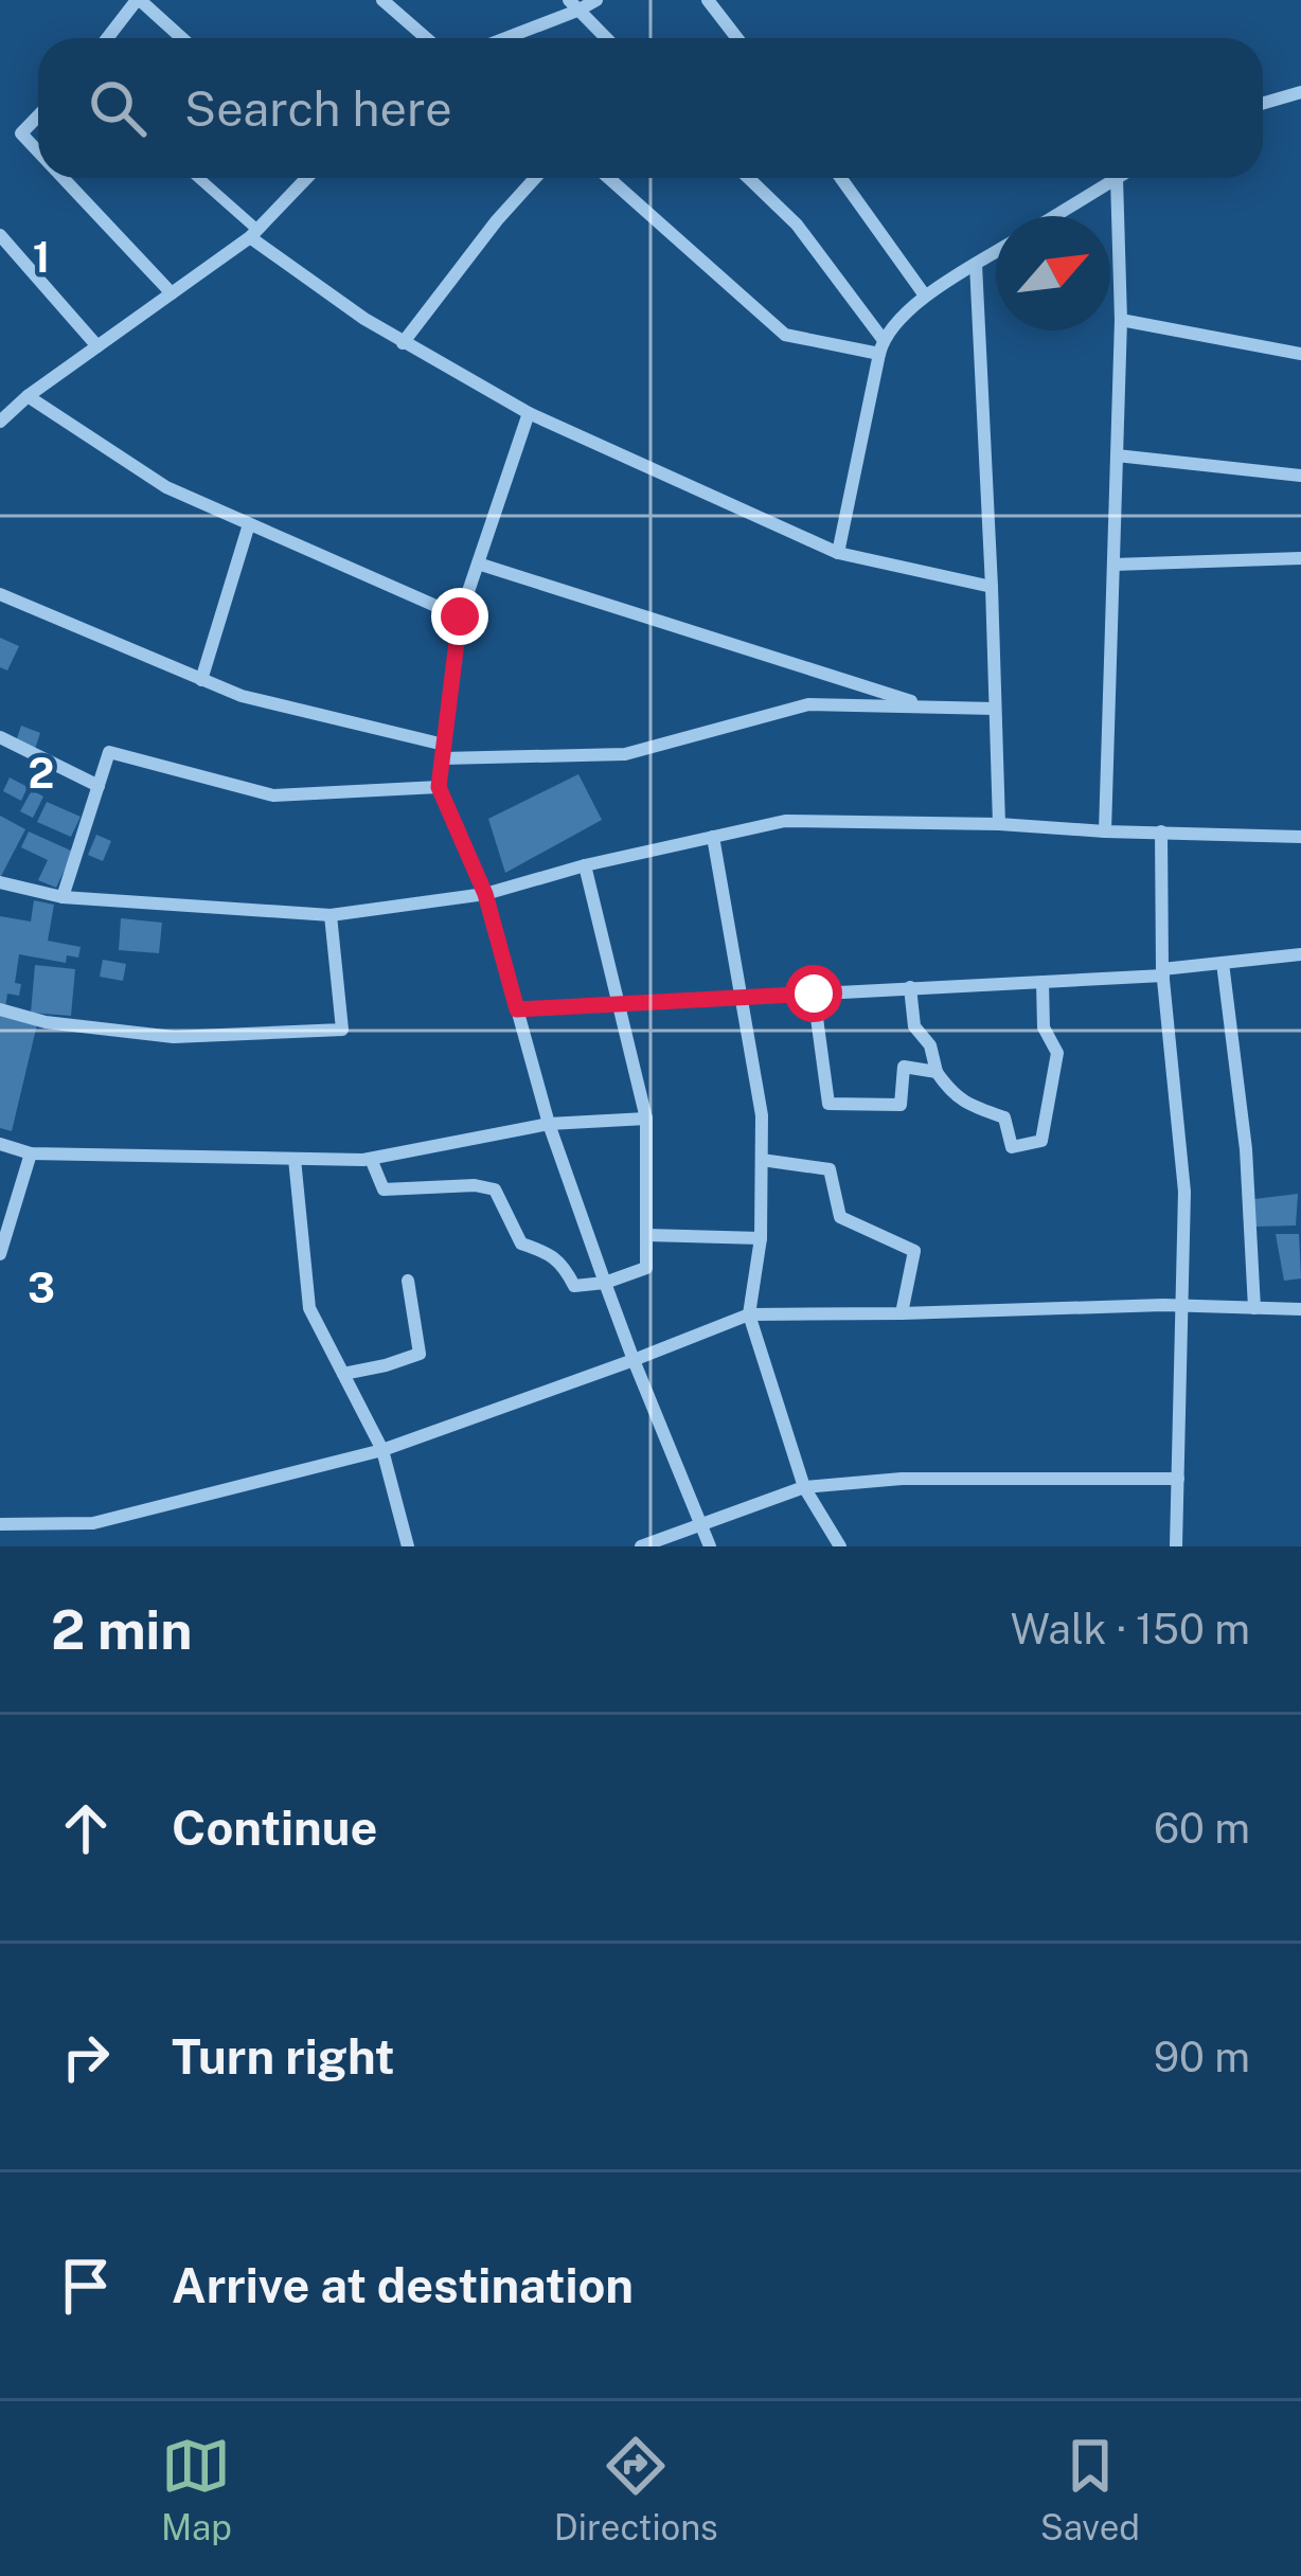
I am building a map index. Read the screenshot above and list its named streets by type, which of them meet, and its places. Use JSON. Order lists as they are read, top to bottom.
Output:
{
  "north": "top right",
  "page": {
    "search": "Search here",
    "heading": ["2 min", "Walk · 150 m"],
    "list": [
      ["Continue", "60 m"],
      ["Turn right", "90 m"],
      "Arrive at destination"
    ],
    "nav": ["Map", "Directions", "Saved"]
  },
  "grid": {
    "rows": ["1", "2", "3"]
  }
}
